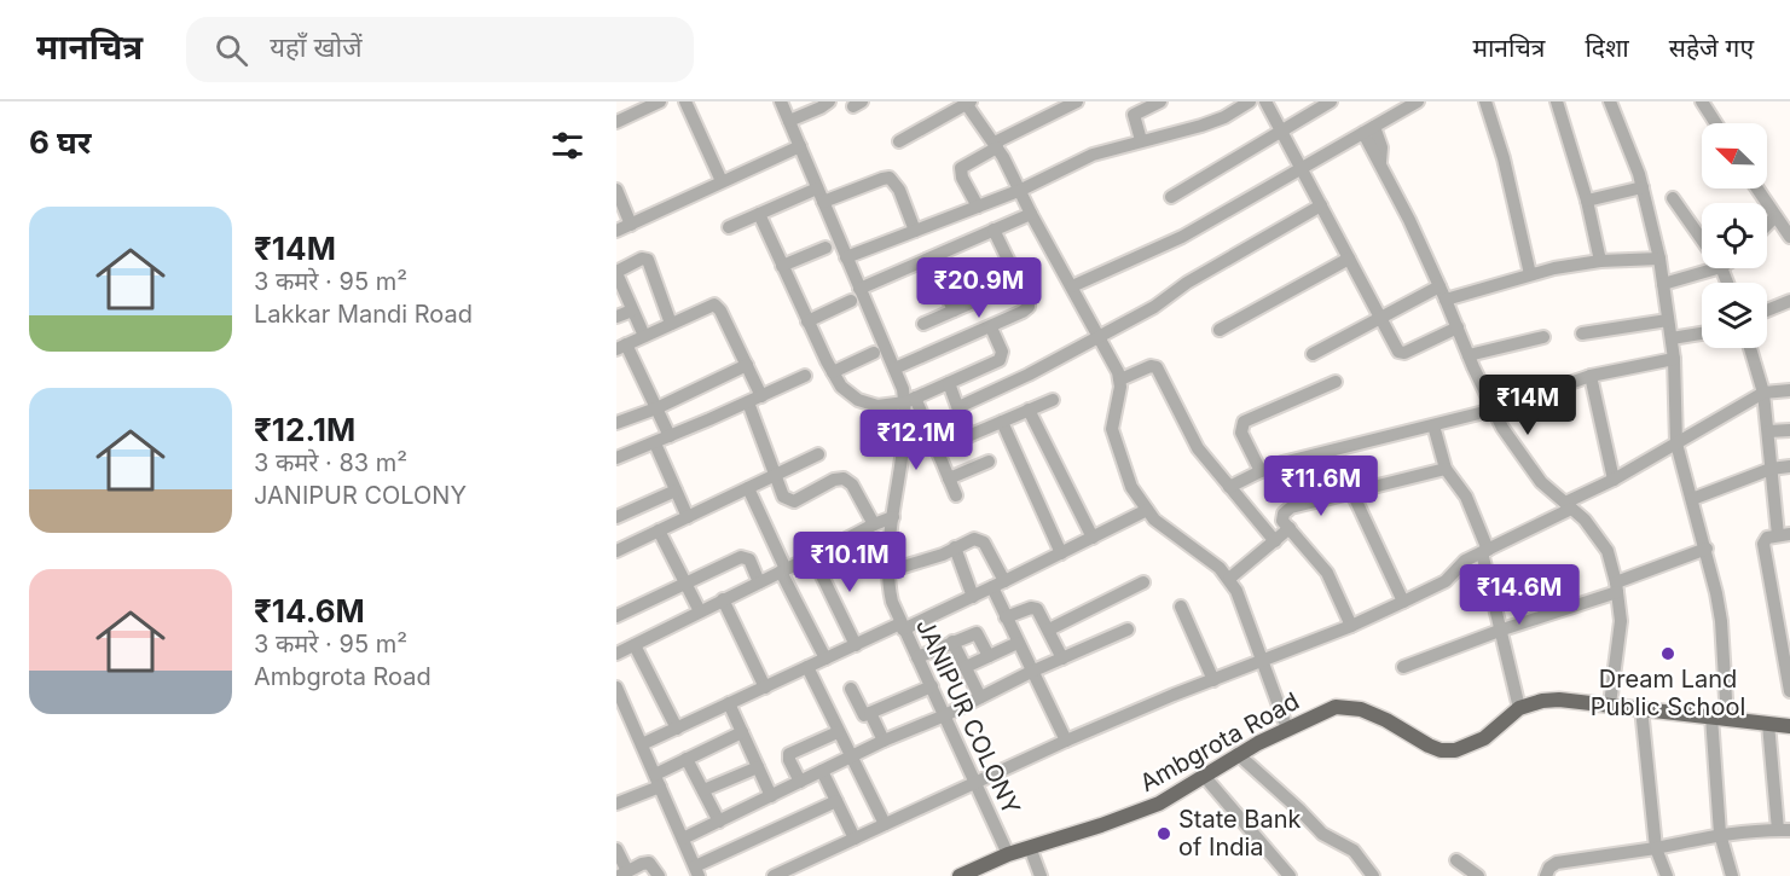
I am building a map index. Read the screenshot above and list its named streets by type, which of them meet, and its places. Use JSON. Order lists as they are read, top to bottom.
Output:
{
  "streets": {
    "main road": ["Ambgrota Road"],
    "street": ["JANIPUR COLONY"]
  },
  "crossings": [
    ["JANIPUR COLONY", "Ambgrota Road"]
  ],
  "places": ["Dream Land Public School", "State Bank of India"],
  "north": "top left",
  "page": {
    "header": "मानचित्र",
    "search": "यहाँ खोजें",
    "nav": ["मानचित्र", "दिशा", "सहेजे गए"],
    "heading": "6 घर",
    "list": [
      {
        "name": "₹14M",
        "note": "3 कमरे · 95 m² · Lakkar Mandi Road"
      },
      {
        "name": "₹12.1M",
        "note": "3 कमरे · 83 m² · JANIPUR COLONY"
      },
      {
        "name": "₹14.6M",
        "note": "3 कमरे · 95 m² · Ambgrota Road"
      }
    ],
    "price": [
      "₹20.9M",
      "₹14M",
      "₹12.1M",
      "₹11.6M",
      "₹10.1M",
      "₹14.6M"
    ]
  }
}
